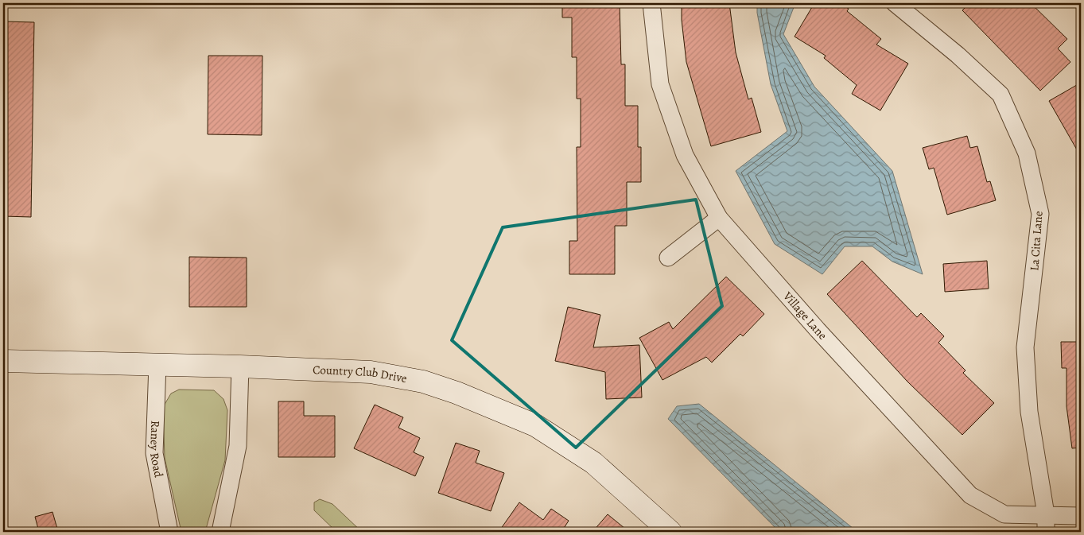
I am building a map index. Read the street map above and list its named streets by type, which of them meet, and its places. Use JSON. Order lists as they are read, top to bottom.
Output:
{
  "streets": {
    "street": [
      "La Cita Lane",
      "Village Lane",
      "Country Club Drive",
      "Raney Road"
    ]
  },
  "crossings": [
    ["La Cita Lane", "Village Lane"],
    ["Country Club Drive", "Raney Road"]
  ]
}
